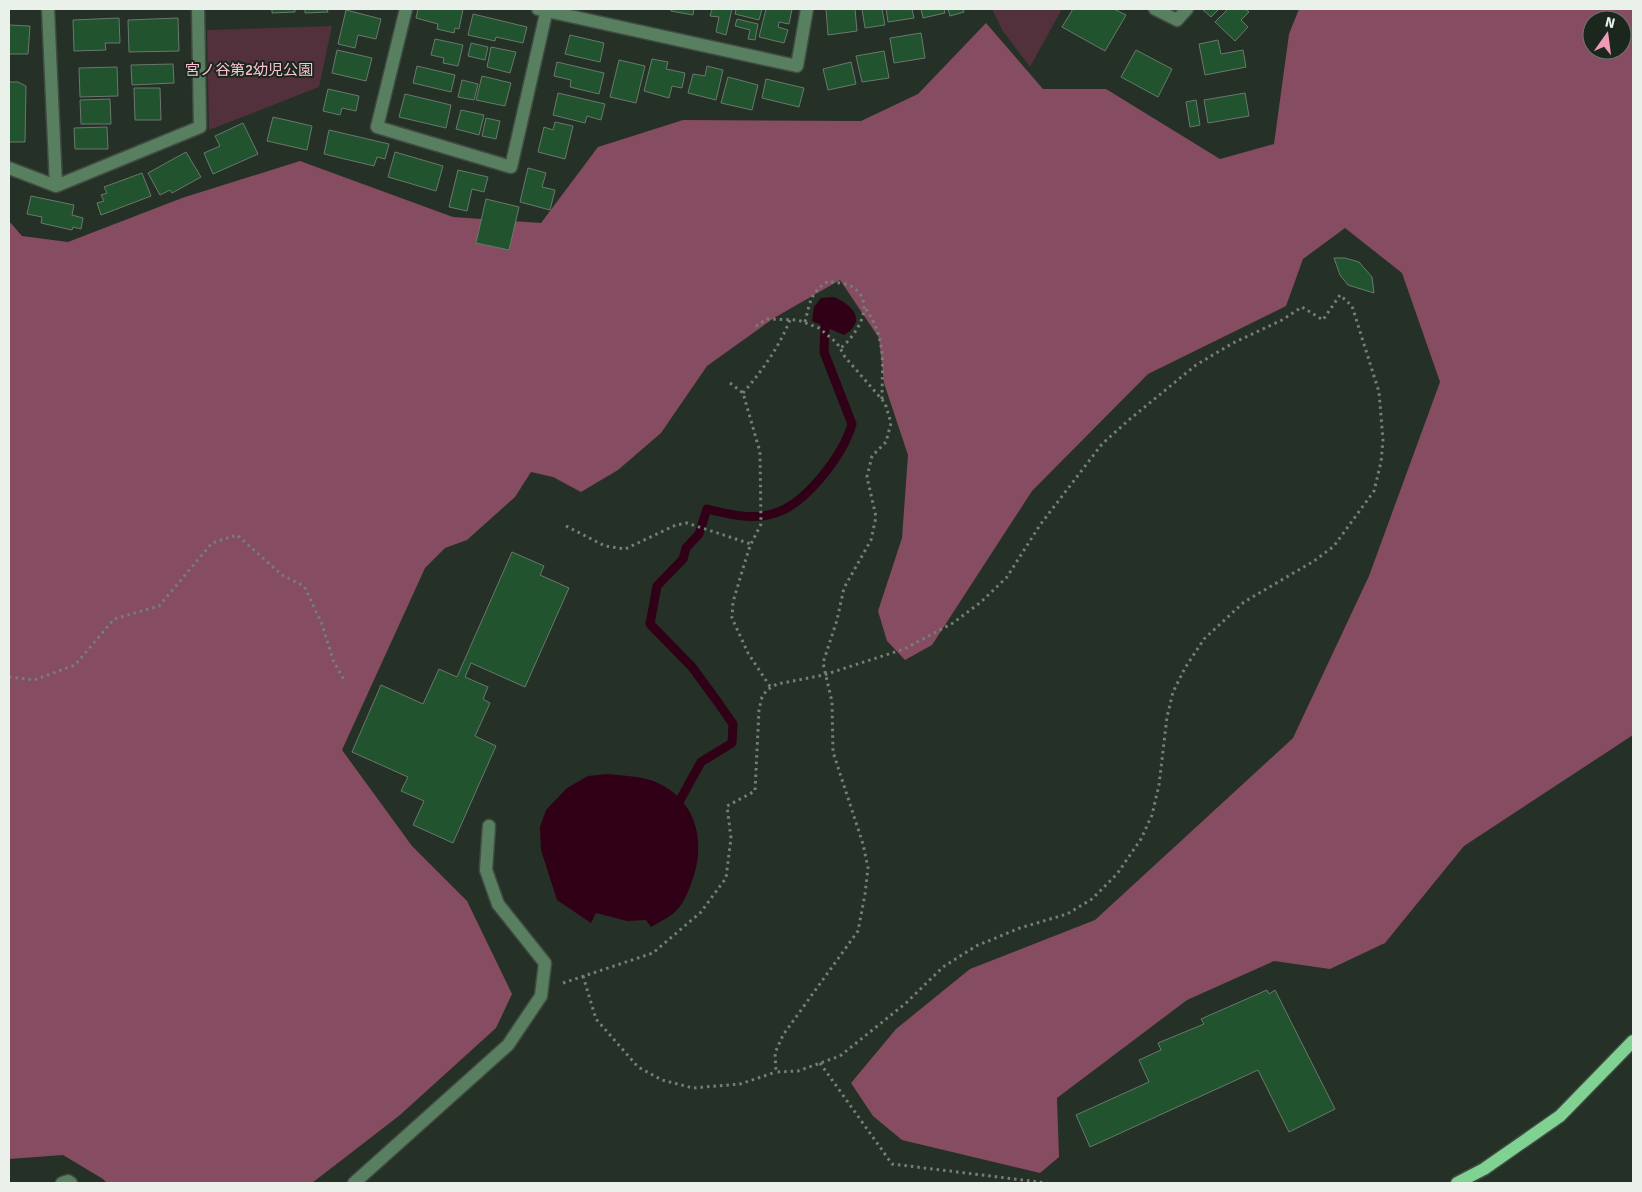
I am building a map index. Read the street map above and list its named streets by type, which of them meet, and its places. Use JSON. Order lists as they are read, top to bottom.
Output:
{
  "parks": ["宮ノ谷第2幼児公園"],
  "north": "top"
}
